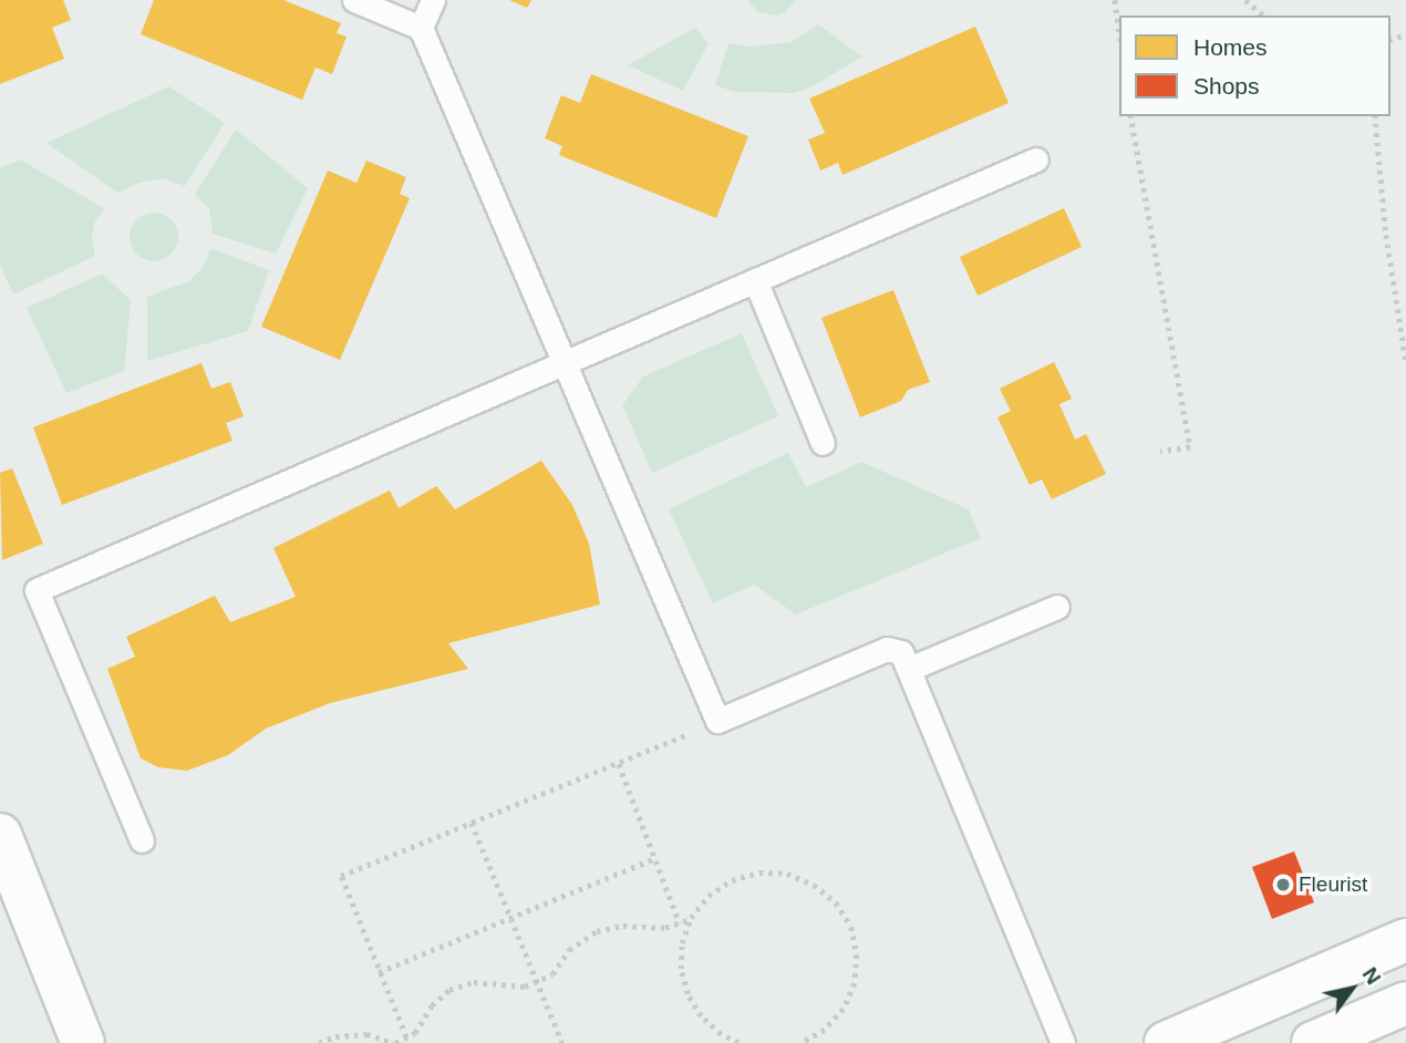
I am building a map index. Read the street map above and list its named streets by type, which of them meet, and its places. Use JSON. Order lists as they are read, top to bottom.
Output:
{
  "places": ["Fleurist"],
  "legend": ["Homes", "Shops"],
  "north": "top right"
}
